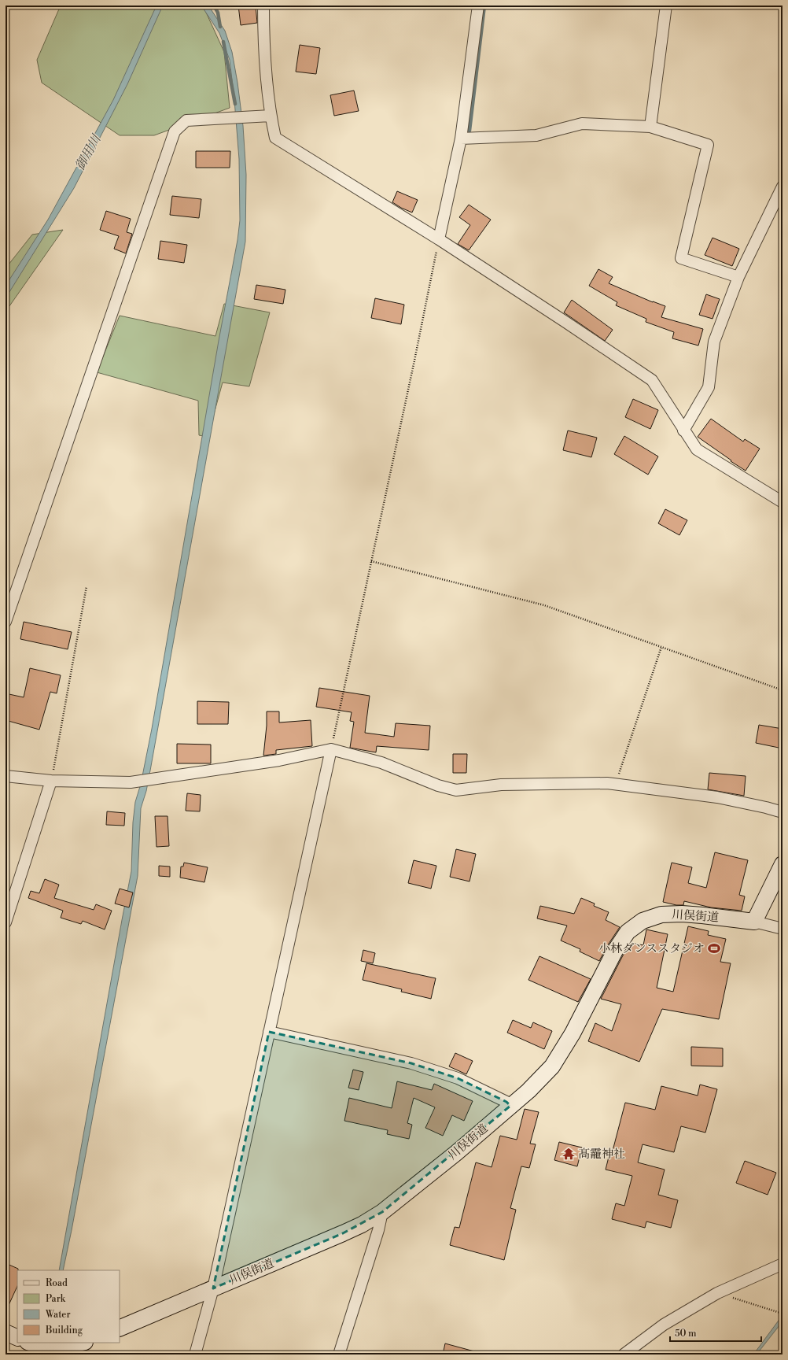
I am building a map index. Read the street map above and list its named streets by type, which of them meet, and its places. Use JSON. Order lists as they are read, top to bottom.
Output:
{
  "streets": {
    "main road": ["川俣街道"]
  },
  "water": ["御用川"],
  "places": {
    "sports": ["小林ダンススタジオ"],
    "temple": ["髙靇神社"]
  },
  "legend": [
    "Road",
    "Park",
    "Water",
    "Building"
  ],
  "scale_bar": "50 m"
}
